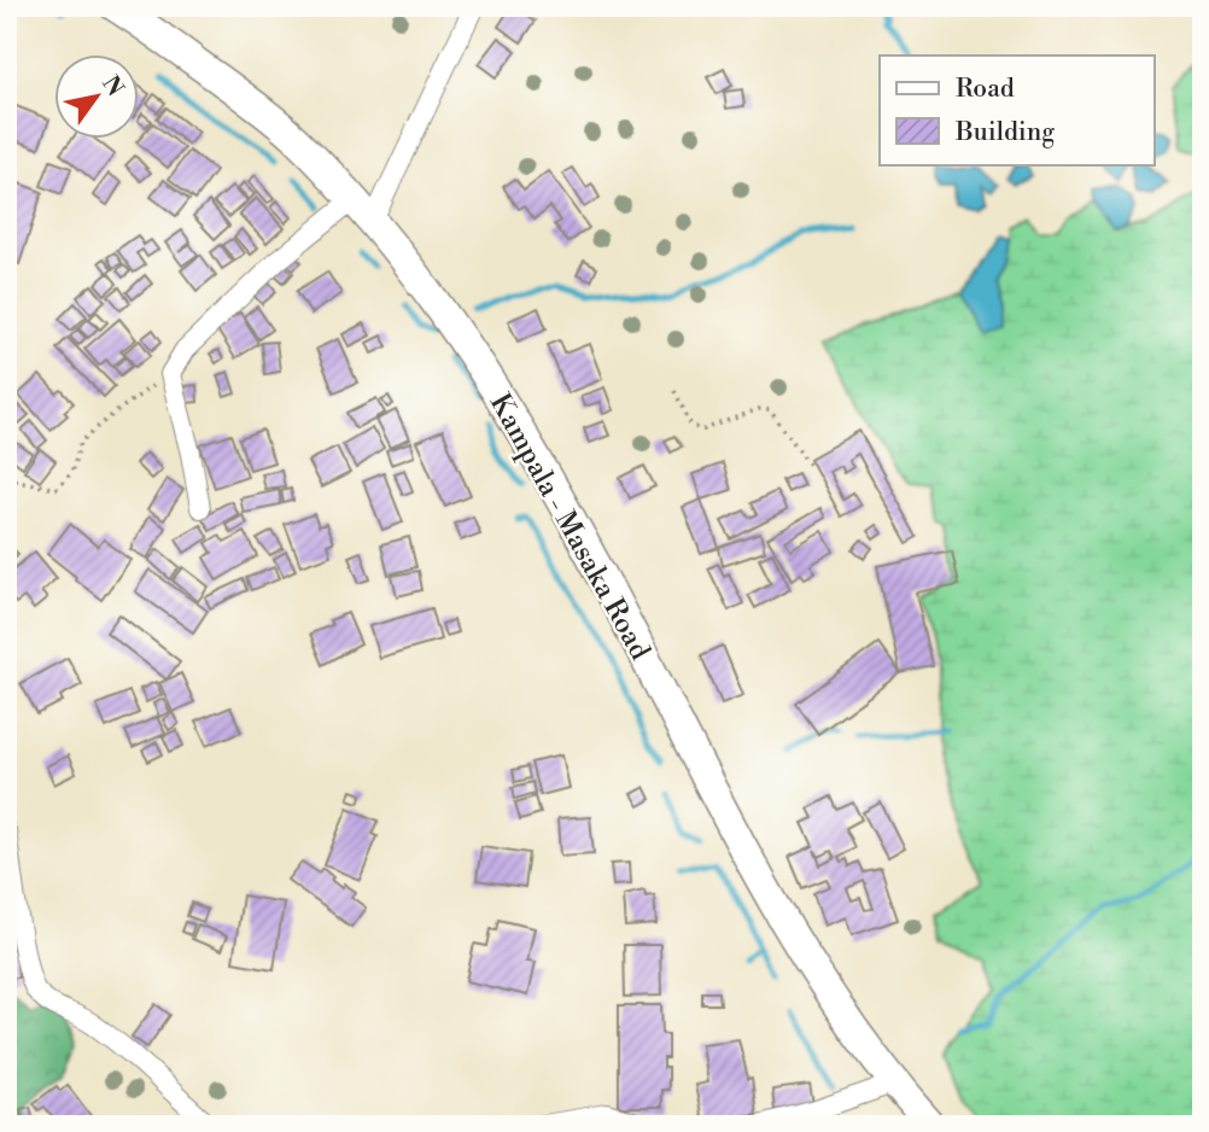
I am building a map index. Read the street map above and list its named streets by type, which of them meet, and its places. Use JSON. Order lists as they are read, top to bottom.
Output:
{
  "streets": {
    "main road": ["Kampala - Masaka Road"]
  },
  "legend": ["Road", "Building"],
  "north": "top right"
}
